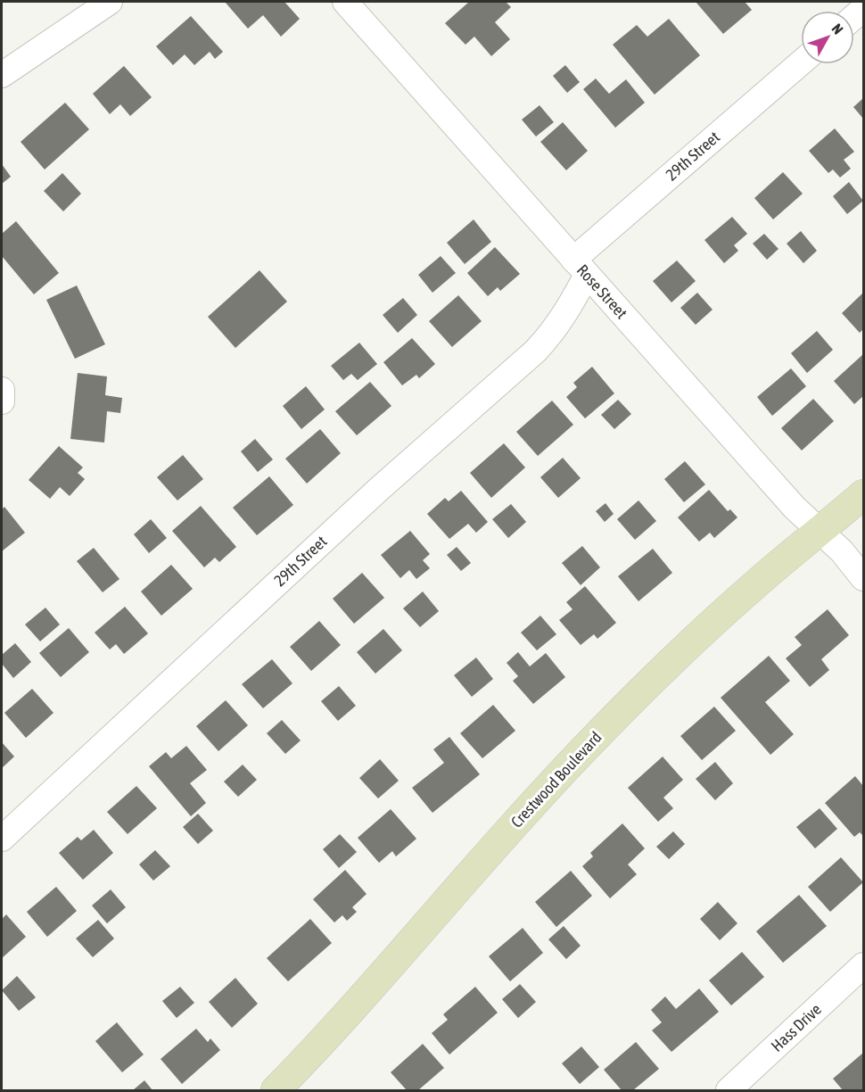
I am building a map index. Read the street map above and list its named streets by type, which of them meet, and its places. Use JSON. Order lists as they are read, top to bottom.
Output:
{
  "streets": {
    "street": [
      "29th Street",
      "Rose Street",
      "Crestwood Boulevard",
      "Hass Drive"
    ]
  },
  "crossings": [
    ["29th Street", "Rose Street"],
    ["Rose Street", "Crestwood Boulevard"]
  ],
  "north": "top right"
}
